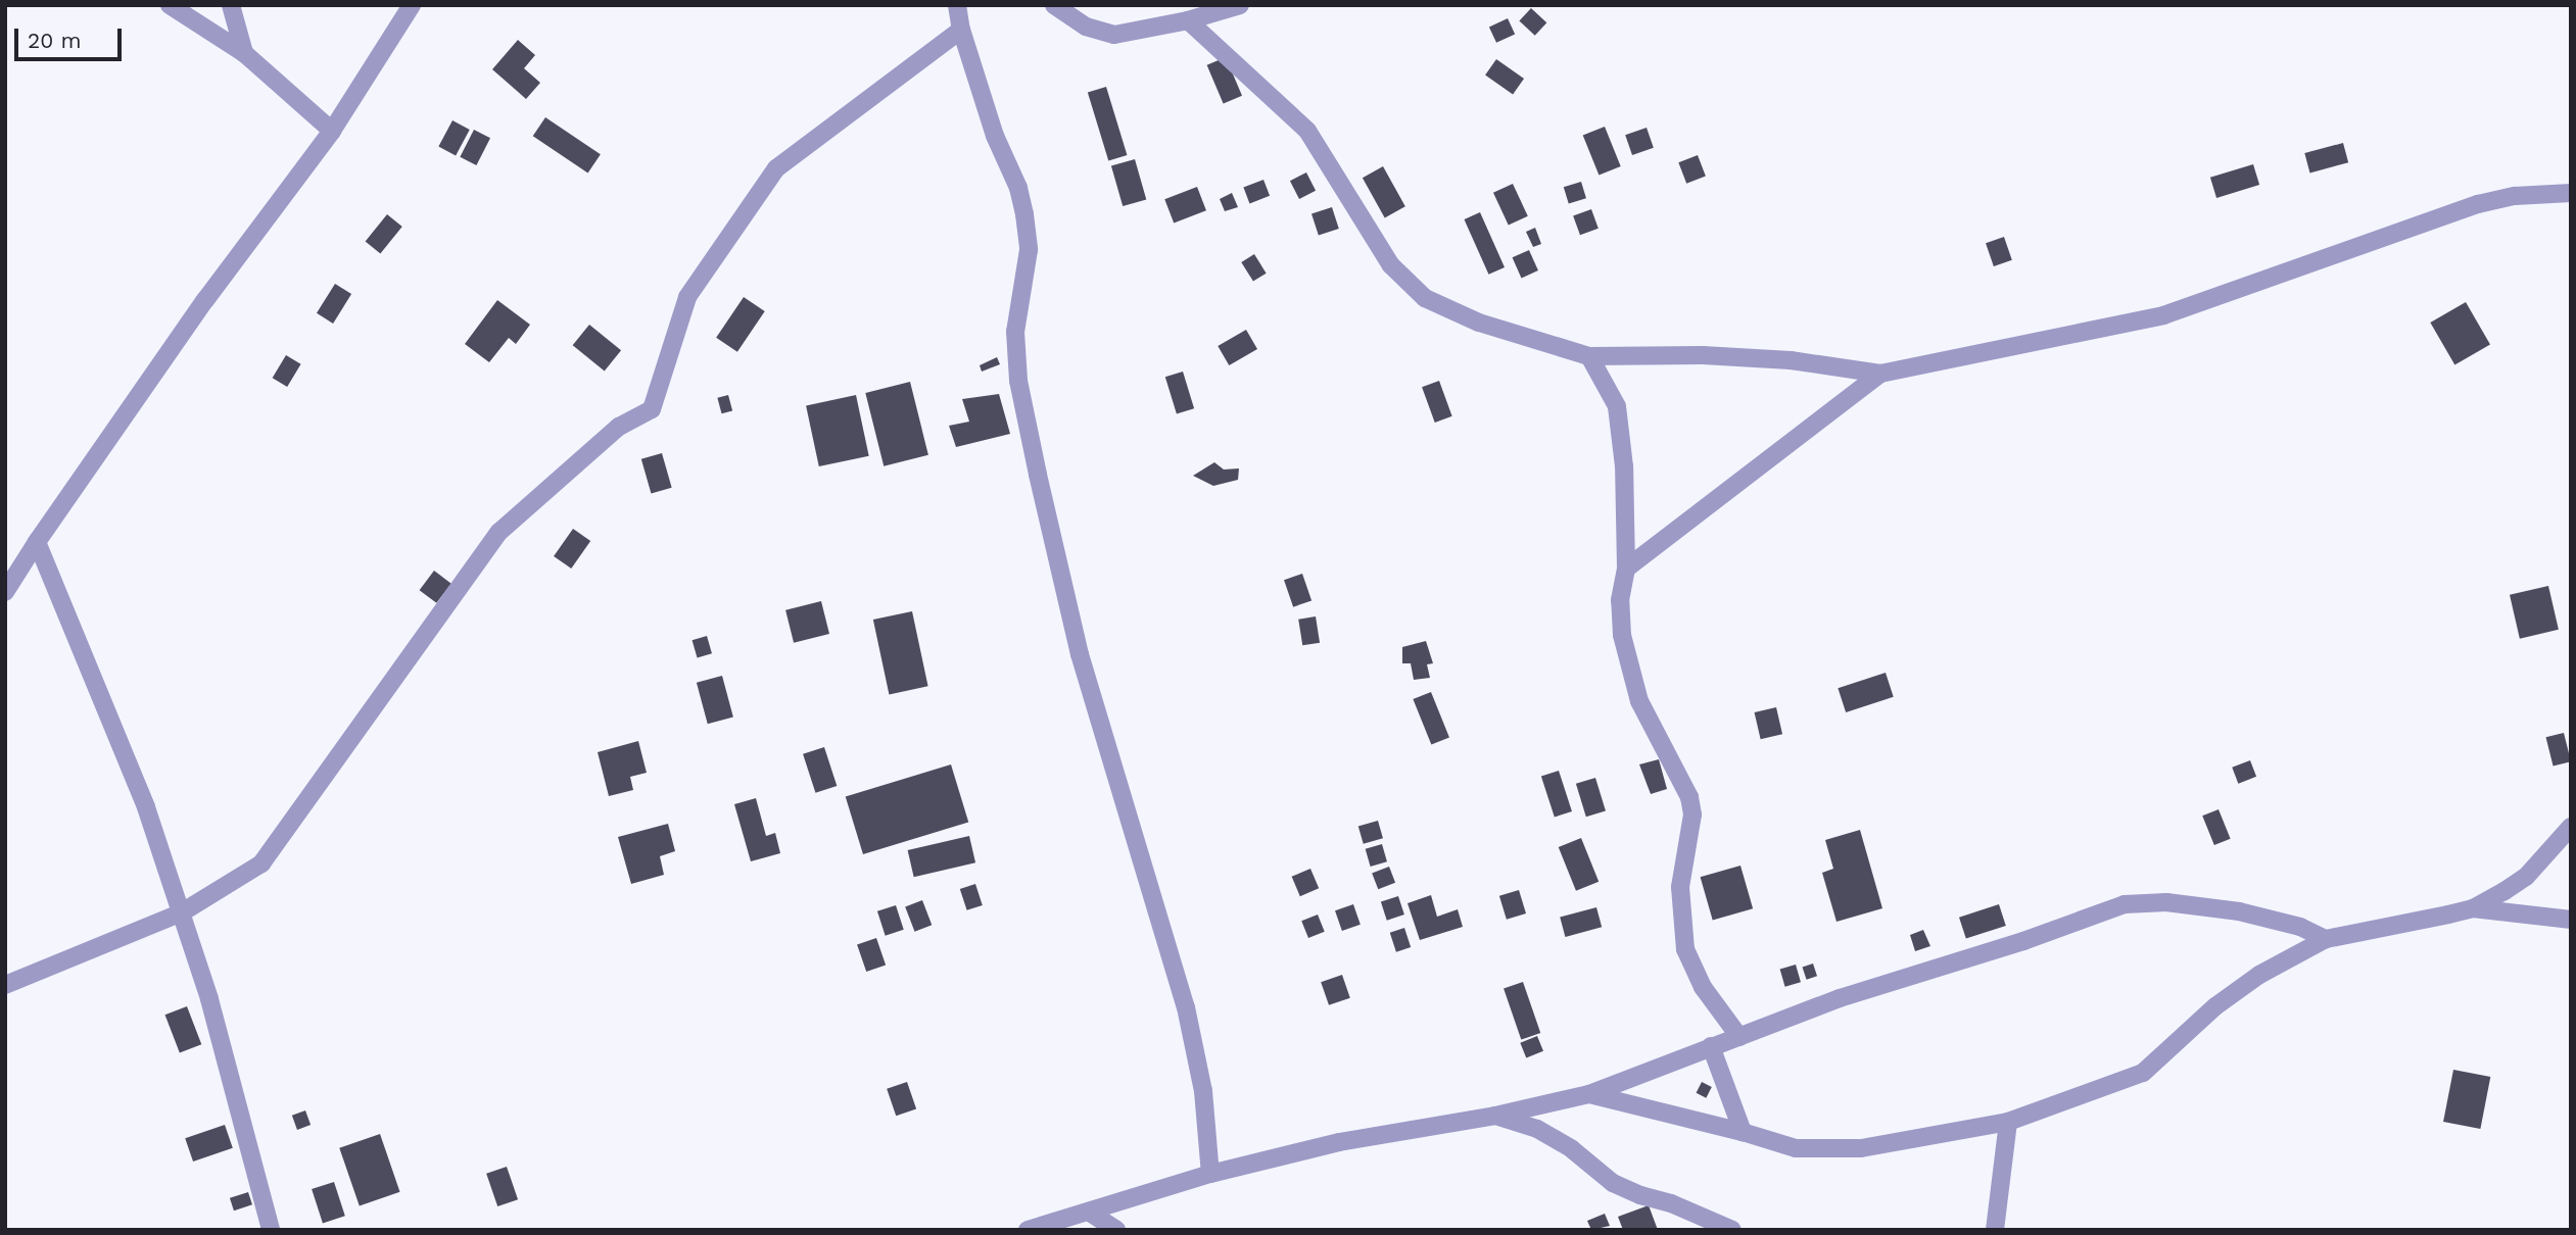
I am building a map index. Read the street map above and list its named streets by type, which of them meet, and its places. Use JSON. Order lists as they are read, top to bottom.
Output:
{
  "scale_bar": "20 m"
}
